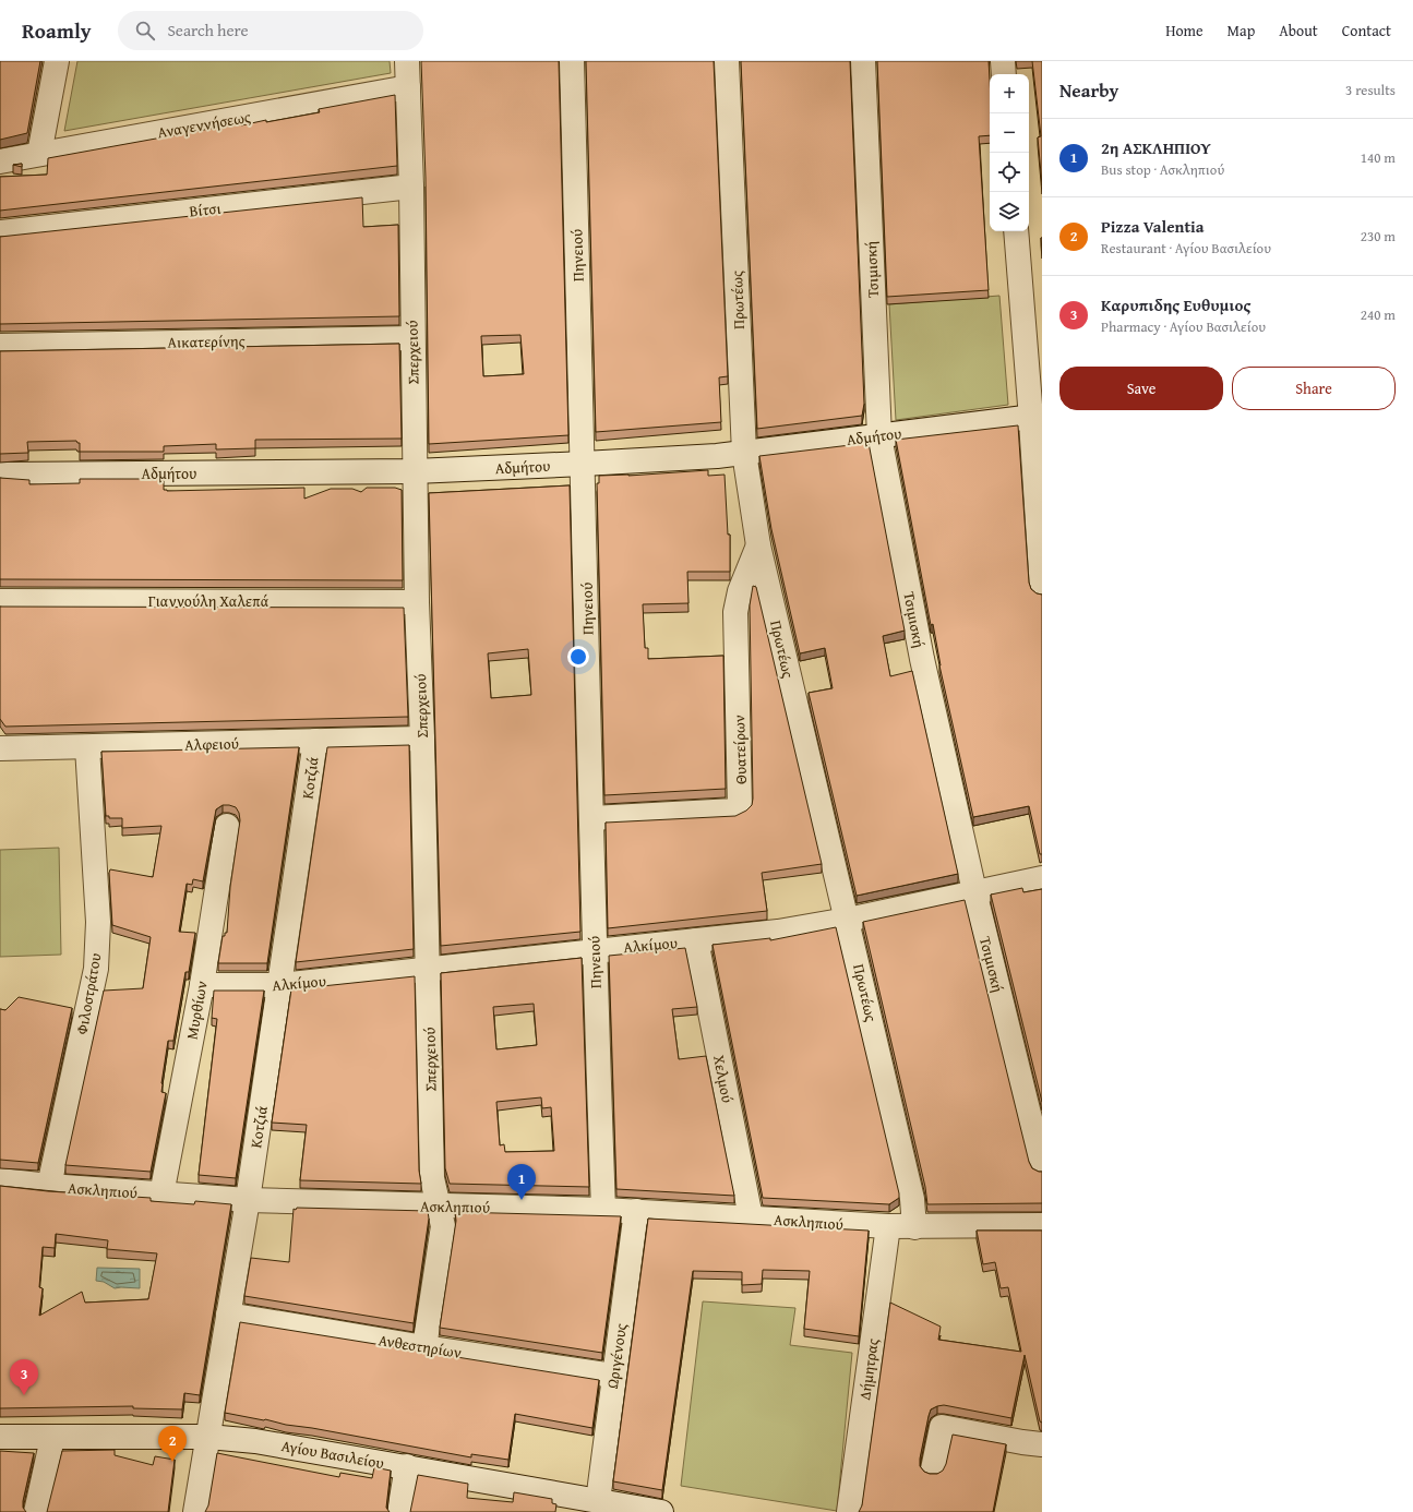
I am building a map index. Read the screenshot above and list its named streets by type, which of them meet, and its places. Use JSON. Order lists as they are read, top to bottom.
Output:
{
  "streets": {
    "street": [
      "Αναγεννήσεως",
      "Βίτσι",
      "Πηνειού",
      "Τσιμισκή",
      "Πρωτέως",
      "Αικατερίνης",
      "Σπερχειού",
      "Αδμήτου",
      "Γιαννούλη Χαλεπά",
      "Αλφειού",
      "Θυατείρων",
      "Κοτζιά",
      "Αλκίμου",
      "Φιλοστράτου",
      "Μυρθίων",
      "Χελμού",
      "Ασκληπιού",
      "Ανθεστηρίων",
      "Ωριγένους",
      "Δήμητρας",
      "Αγίου Βασιλείου"
    ]
  },
  "crossings": [
    ["Αναγεννήσεως", "Σπερχειού"],
    ["Βίτσι", "Σπερχειού"],
    ["Πηνειού", "Αδμήτου"],
    ["Πηνειού", "Θυατείρων"],
    ["Πηνειού", "Αλκίμου"],
    ["Πηνειού", "Ασκληπιού"],
    ["Τσιμισκή", "Αδμήτου"],
    ["Τσιμισκή", "Αλκίμου"],
    ["Πρωτέως", "Αδμήτου"],
    ["Πρωτέως", "Θυατείρων"],
    ["Πρωτέως", "Αλκίμου"],
    ["Πρωτέως", "Ασκληπιού"],
    ["Αικατερίνης", "Σπερχειού"],
    ["Σπερχειού", "Αδμήτου"],
    ["Σπερχειού", "Γιαννούλη Χαλεπά"],
    ["Σπερχειού", "Αλφειού"],
    ["Σπερχειού", "Αλκίμου"],
    ["Σπερχειού", "Ασκληπιού"],
    ["Σπερχειού", "Ανθεστηρίων"],
    ["Αλφειού", "Κοτζιά"],
    ["Αλφειού", "Φιλοστράτου"],
    ["Κοτζιά", "Αλκίμου"],
    ["Κοτζιά", "Ασκληπιού"],
    ["Κοτζιά", "Ανθεστηρίων"],
    ["Κοτζιά", "Αγίου Βασιλείου"],
    ["Αλκίμου", "Μυρθίων"],
    ["Αλκίμου", "Χελμού"],
    ["Φιλοστράτου", "Ασκληπιού"],
    ["Μυρθίων", "Ασκληπιού"],
    ["Χελμού", "Ασκληπιού"],
    ["Ασκληπιού", "Ωριγένους"],
    ["Ασκληπιού", "Δήμητρας"],
    ["Ανθεστηρίων", "Ωριγένους"],
    ["Ωριγένους", "Αγίου Βασιλείου"]
  ],
  "page": {
    "header": "Roamly",
    "search": "Search here",
    "nav": [
      "Home",
      "Map",
      "About",
      "Contact"
    ],
    "heading": ["Nearby", "3 results"],
    "map_buttons": ["+", "−"],
    "list": [
      {
        "mark": "1",
        "name": "2η ΑΣΚΛΗΠΙΟΥ",
        "note": "Bus stop · Ασκληπιού",
        "value": "140 m"
      },
      {
        "mark": "2",
        "name": "Pizza Valentia",
        "note": "Restaurant · Αγίου Βασιλείου",
        "value": "230 m"
      },
      {
        "mark": "3",
        "name": "Καρυπιδης Ευθυμιος",
        "note": "Pharmacy · Αγίου Βασιλείου",
        "value": "240 m"
      }
    ],
    "buttons": ["Save", "Share"],
    "pins": ["1", "3", "2"]
  }
}
